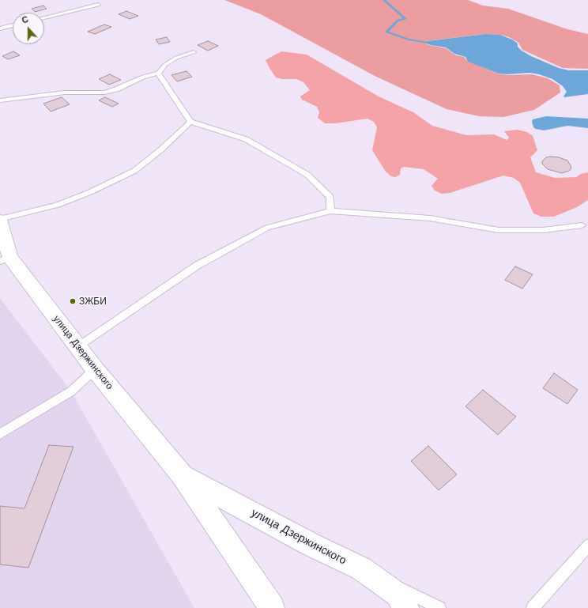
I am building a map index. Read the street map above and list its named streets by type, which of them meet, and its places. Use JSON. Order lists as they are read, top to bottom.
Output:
{
  "streets": {
    "street": ["улица Дзержинского"]
  },
  "places": ["ЗЖБИ"],
  "north": "top"
}
